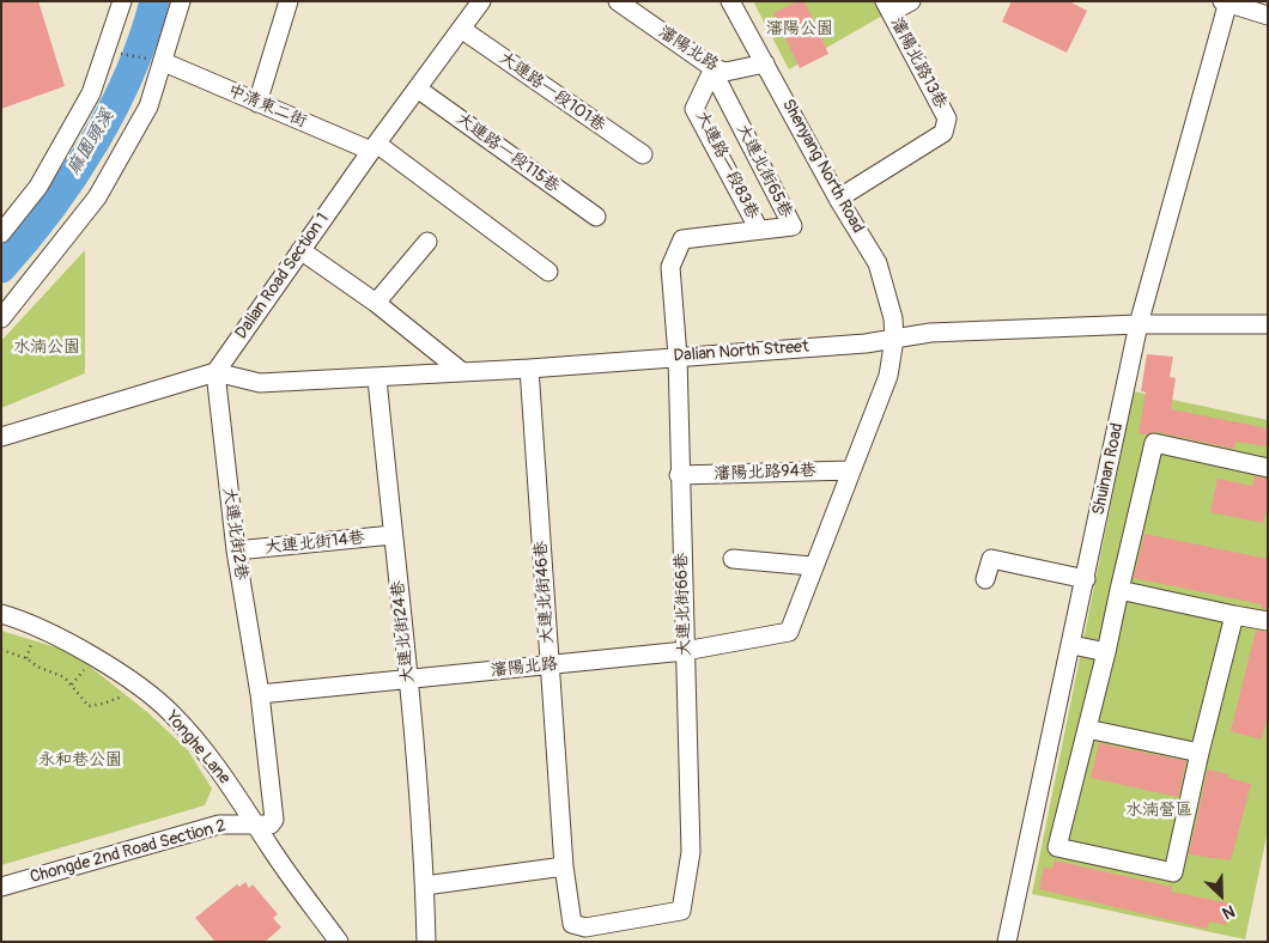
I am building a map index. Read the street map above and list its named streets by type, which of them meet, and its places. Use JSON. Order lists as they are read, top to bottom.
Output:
{
  "streets": {
    "street": [
      "瀋陽北路",
      "瀋陽北路13巷",
      "大連路一段101巷",
      "中清東二街",
      "大連路一段115巷",
      "大連路一段83巷",
      "Shenyang North Road",
      "大連北街65巷",
      "Dalian Road Section 1",
      "Dalian North Street",
      "Shuinan Road",
      "瀋陽北路94巷",
      "大連北街2巷",
      "大連北街14巷",
      "大連北街46巷",
      "大連北街66巷",
      "大連北街24巷",
      "Yonghe Lane",
      "Chongde 2nd Road Section 2"
    ]
  },
  "crossings": [
    ["瀋陽北路", "大連路一段83巷"],
    ["瀋陽北路", "Shenyang North Road"],
    ["瀋陽北路", "大連北街65巷"],
    ["瀋陽北路", "大連北街2巷"],
    ["瀋陽北路", "大連北街46巷"],
    ["瀋陽北路", "大連北街66巷"],
    ["瀋陽北路", "大連北街24巷"],
    ["瀋陽北路13巷", "Shenyang North Road"],
    ["大連路一段101巷", "Dalian Road Section 1"],
    ["中清東二街", "Dalian Road Section 1"],
    ["大連路一段115巷", "Dalian Road Section 1"],
    ["大連路一段83巷", "大連北街65巷"],
    ["Shenyang North Road", "Dalian North Street"],
    ["Shenyang North Road", "瀋陽北路94巷"],
    ["大連北街65巷", "Dalian North Street"],
    ["大連北街65巷", "大連北街66巷"],
    ["Dalian Road Section 1", "Dalian North Street"],
    ["Dalian Road Section 1", "大連北街2巷"],
    ["Dalian North Street", "Shuinan Road"],
    ["Dalian North Street", "大連北街2巷"],
    ["Dalian North Street", "大連北街46巷"],
    ["Dalian North Street", "大連北街66巷"],
    ["Dalian North Street", "大連北街24巷"],
    ["瀋陽北路94巷", "大連北街66巷"],
    ["大連北街2巷", "大連北街14巷"],
    ["大連北街2巷", "Yonghe Lane"],
    ["大連北街2巷", "Chongde 2nd Road Section 2"],
    ["大連北街14巷", "大連北街24巷"],
    ["大連北街46巷", "大連北街66巷"],
    ["Yonghe Lane", "Chongde 2nd Road Section 2"]
  ],
  "water": ["麻園頭溪"],
  "parks": [
    "瀋陽公園",
    "水湳公園",
    "永和巷公園",
    "水湳營區"
  ],
  "north": "bottom right"
}
